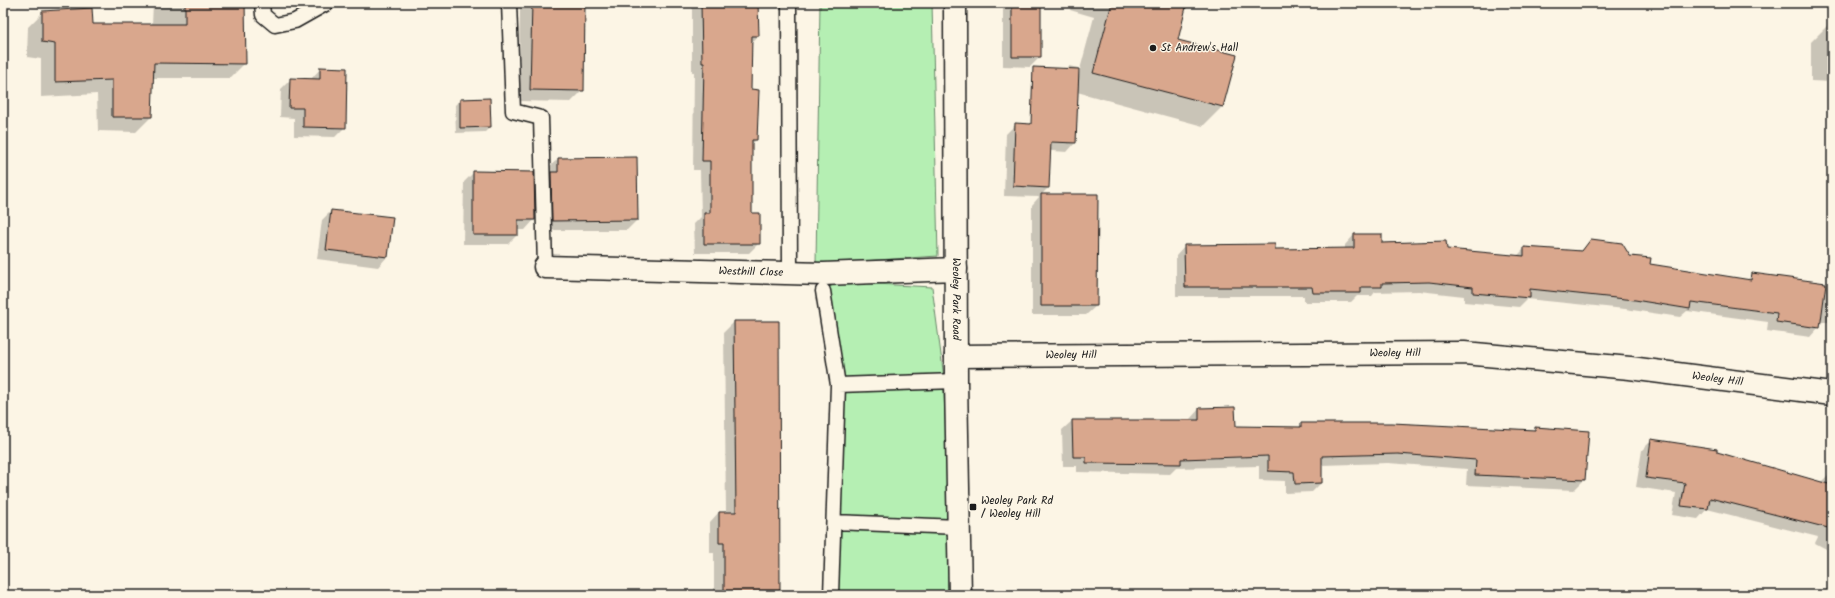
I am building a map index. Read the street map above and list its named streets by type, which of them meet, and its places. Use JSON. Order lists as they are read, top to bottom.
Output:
{
  "streets": {
    "street": ["Westhill Close", "Weoley Park Road", "Weoley Hill"]
  },
  "crossings": [
    ["Westhill Close", "Weoley Park Road"],
    ["Weoley Park Road", "Weoley Hill"]
  ],
  "places": {
    "other": ["St Andrew's Hall"],
    "transit": ["Weoley Park Rd / Weoley Hill"]
  }
}
